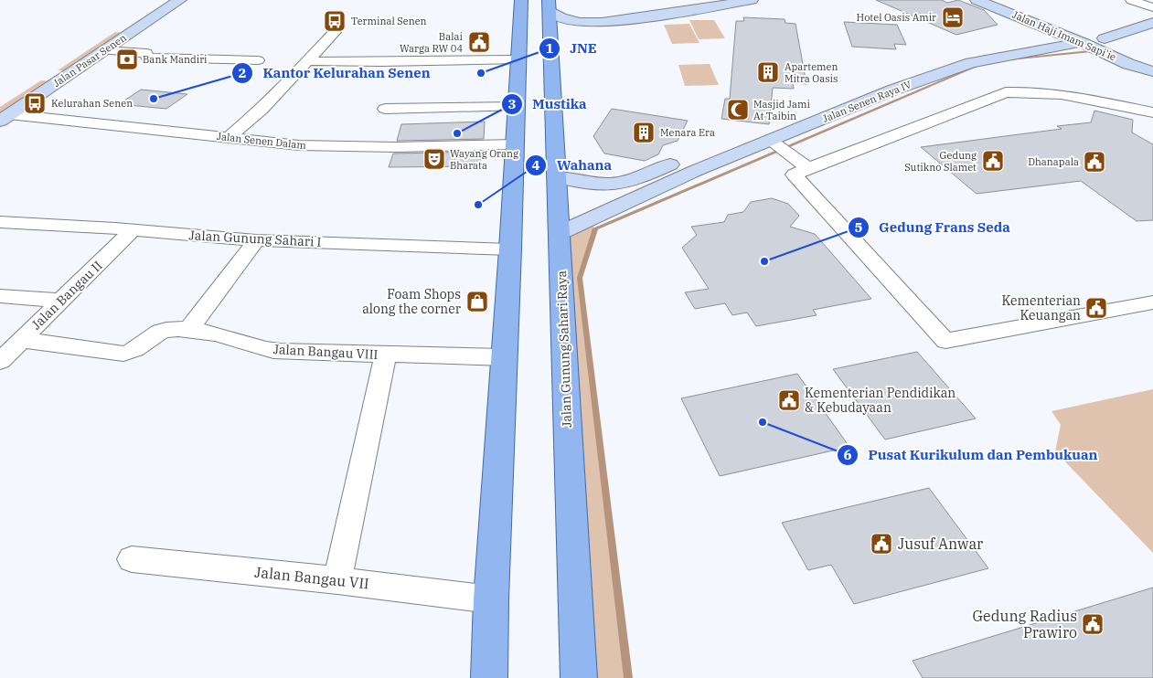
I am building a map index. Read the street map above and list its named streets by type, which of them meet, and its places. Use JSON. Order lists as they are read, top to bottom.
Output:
{
  "streets": {
    "main road": ["Jalan Gunung Sahari Raya"],
    "street": [
      "Jalan Haji Imam Sapi'ie",
      "Jalan Pasar Senen",
      "Jalan Senen Raya IV",
      "Jalan Senen Dalam",
      "Jalan Gunung Sahari I",
      "Jalan Bangau II",
      "Jalan Bangau VIII",
      "Jalan Bangau VII"
    ]
  },
  "crossings": [
    ["Jalan Haji Imam Sapi'ie", "Jalan Senen Raya IV"],
    ["Jalan Pasar Senen", "Jalan Senen Dalam"],
    ["Jalan Senen Raya IV", "Jalan Gunung Sahari Raya"],
    ["Jalan Gunung Sahari I", "Jalan Bangau II"],
    ["Jalan Bangau II", "Jalan Bangau VIII"]
  ],
  "places": {
    "hotel": ["Hotel Oasis Amir"],
    "bus stop": ["Terminal Senen", "Kelurahan Senen"],
    "public building": [
      "Balai Warga RW 04",
      "Gedung Sutikno Slamet",
      "Dhanapala",
      "Kementerian Keuangan",
      "Kementerian Pendidikan & Kebudayaan",
      "Jusuf Anwar",
      "Gedung Radius Prawiro"
    ],
    "bank": ["Bank Mandiri"],
    "building": ["Apartemen Mitra Oasis", "Menara Era"],
    "other": [
      "JNE",
      "Kantor Kelurahan Senen",
      "Mustika",
      "Wahana",
      "Gedung Frans Seda",
      "Pusat Kurikulum dan Pembukuan"
    ],
    "mosque": ["Masjid Jami At Taibin"],
    "theatre": ["Wayang Orang Bharata"],
    "shop": ["Foam Shops along the corner"]
  }
}
